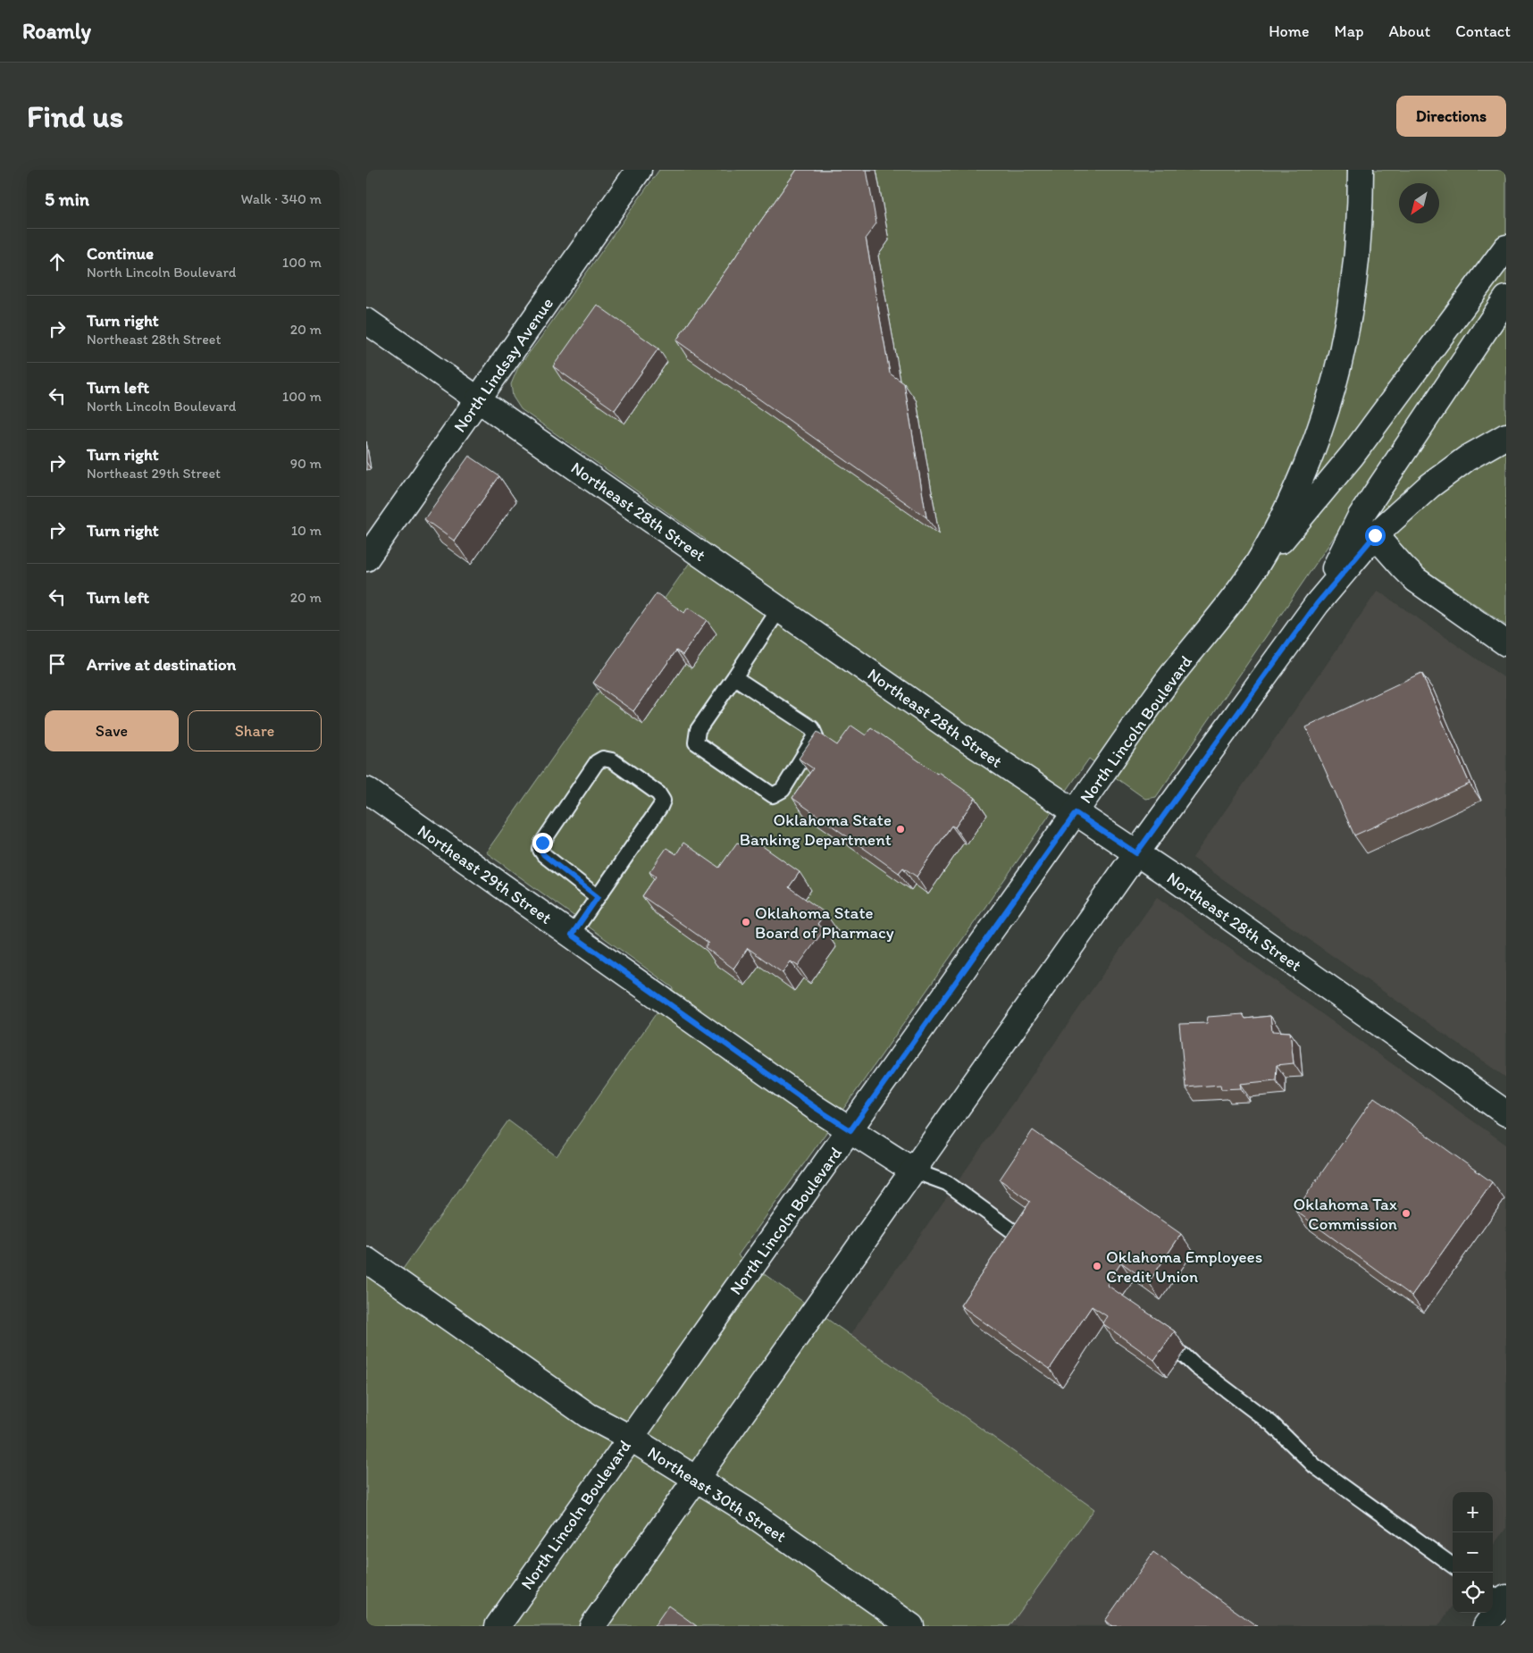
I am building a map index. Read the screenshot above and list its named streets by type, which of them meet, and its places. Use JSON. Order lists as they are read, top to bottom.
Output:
{
  "streets": {
    "main road": [
      "North Lindsay Avenue",
      "Northeast 28th Street",
      "North Lincoln Boulevard",
      "Northeast 29th Street",
      "Northeast 30th Street"
    ]
  },
  "crossings": [
    ["North Lindsay Avenue", "Northeast 28th Street"],
    ["Northeast 28th Street", "North Lincoln Boulevard"],
    ["North Lincoln Boulevard", "Northeast 29th Street"],
    ["North Lincoln Boulevard", "Northeast 30th Street"]
  ],
  "places": [
    "Oklahoma State Banking Department",
    "Oklahoma State Board of Pharmacy",
    "Oklahoma Tax Commission",
    "Oklahoma Employees Credit Union"
  ],
  "north": "bottom left",
  "page": {
    "header": "Roamly",
    "nav": [
      "Home",
      "Map",
      "About",
      "Contact"
    ],
    "buttons": [
      "Directions",
      ["Save", "Share"]
    ],
    "title": "Find us",
    "heading": ["5 min", "Walk · 340 m"],
    "list": [
      ["Continue", "North Lincoln Boulevard", "100 m"],
      ["Turn right", "Northeast 28th Street", "20 m"],
      ["Turn left", "North Lincoln Boulevard", "100 m"],
      ["Turn right", "Northeast 29th Street", "90 m"],
      ["Turn right", "10 m"],
      ["Turn left", "20 m"],
      "Arrive at destination"
    ],
    "map_buttons": ["+", "−"]
  }
}
